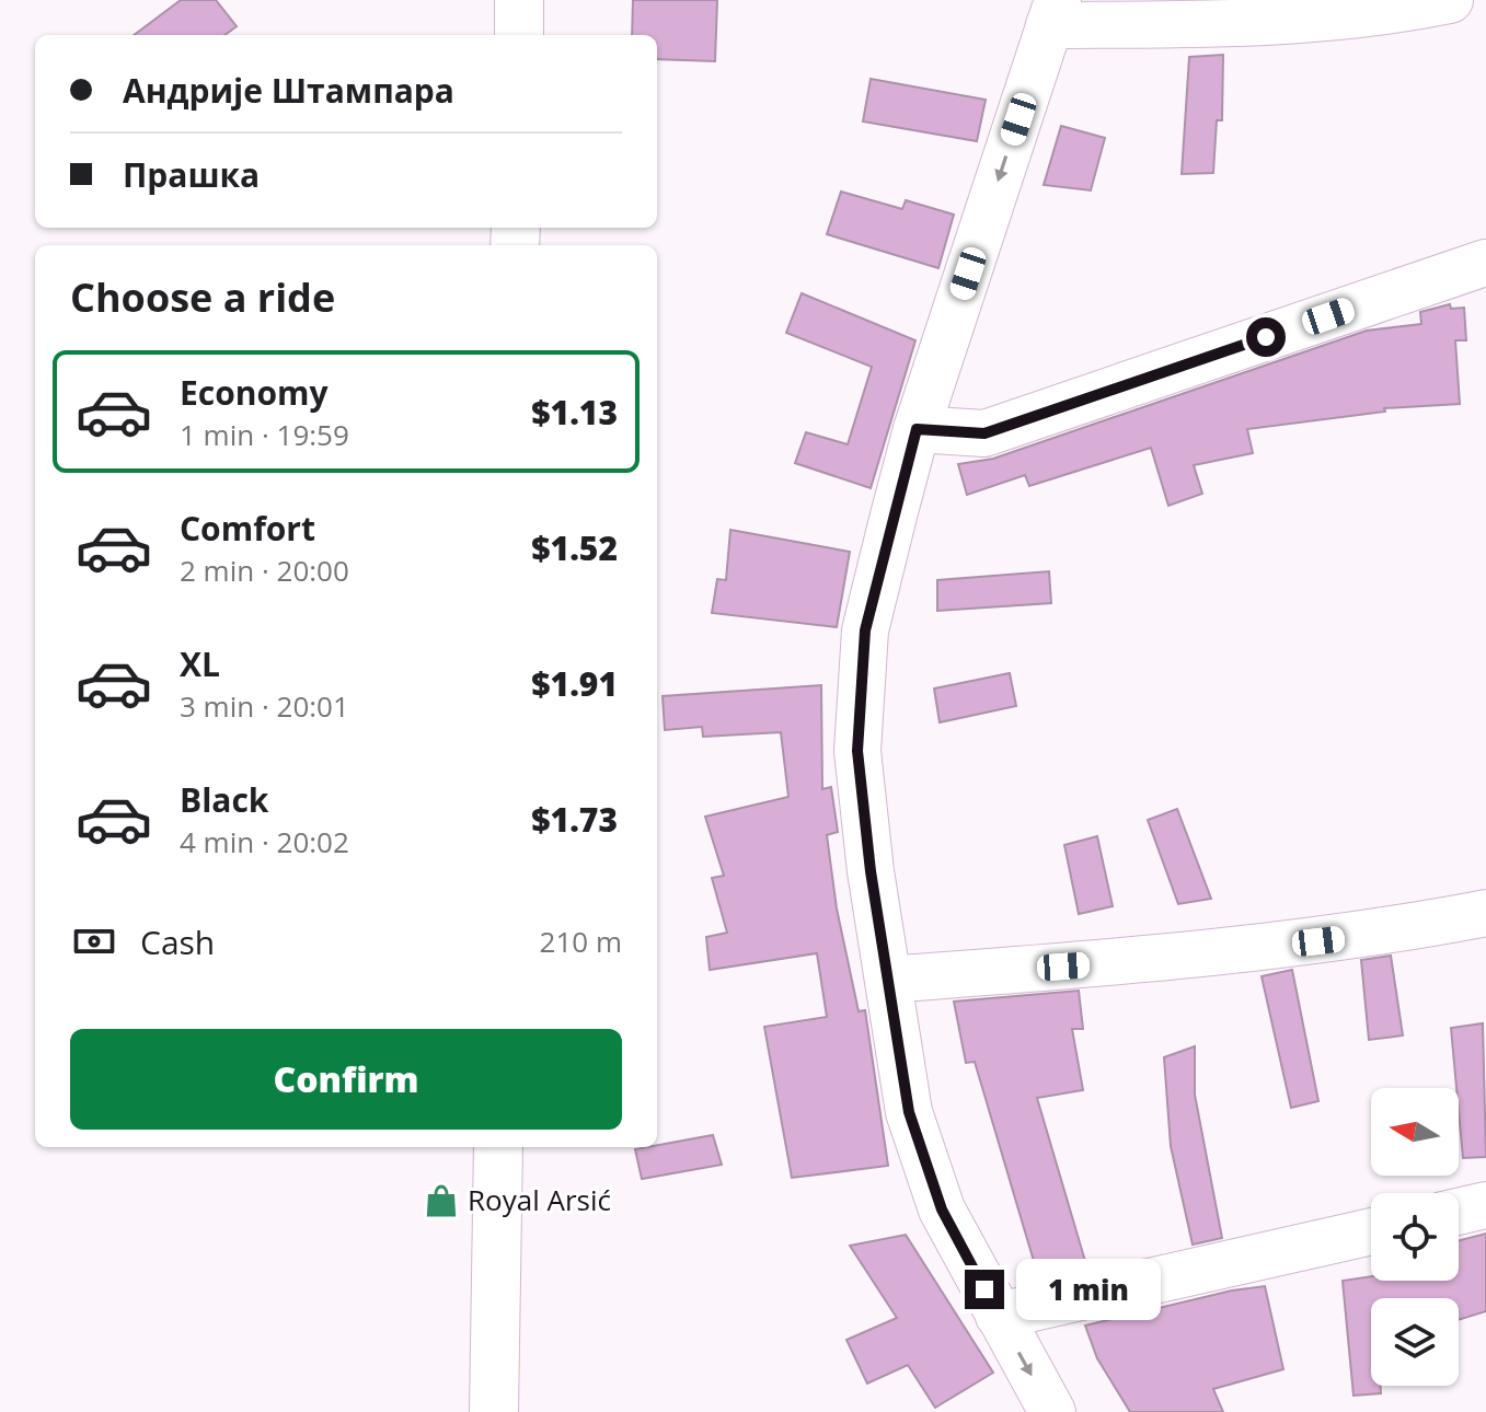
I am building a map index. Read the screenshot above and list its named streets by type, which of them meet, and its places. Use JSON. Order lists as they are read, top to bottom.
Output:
{
  "places": {
    "shop": ["Royal Arsić"]
  },
  "north": "left",
  "page": {
    "banner": ["Андрије Штампара", "Прашка"],
    "heading": "Choose a ride",
    "list": [
      {
        "name": "Economy",
        "note": "1 min · 19:59",
        "value": "$1.13"
      },
      {
        "name": "Comfort",
        "note": "2 min · 20:00",
        "value": "$1.52"
      },
      {
        "name": "XL",
        "note": "3 min · 20:01",
        "value": "$1.91"
      },
      {
        "name": "Black",
        "note": "4 min · 20:02",
        "value": "$1.73"
      }
    ],
    "pay": ["Cash", "210 m"],
    "buttons": "Confirm",
    "bubble": "1 min"
  }
}
